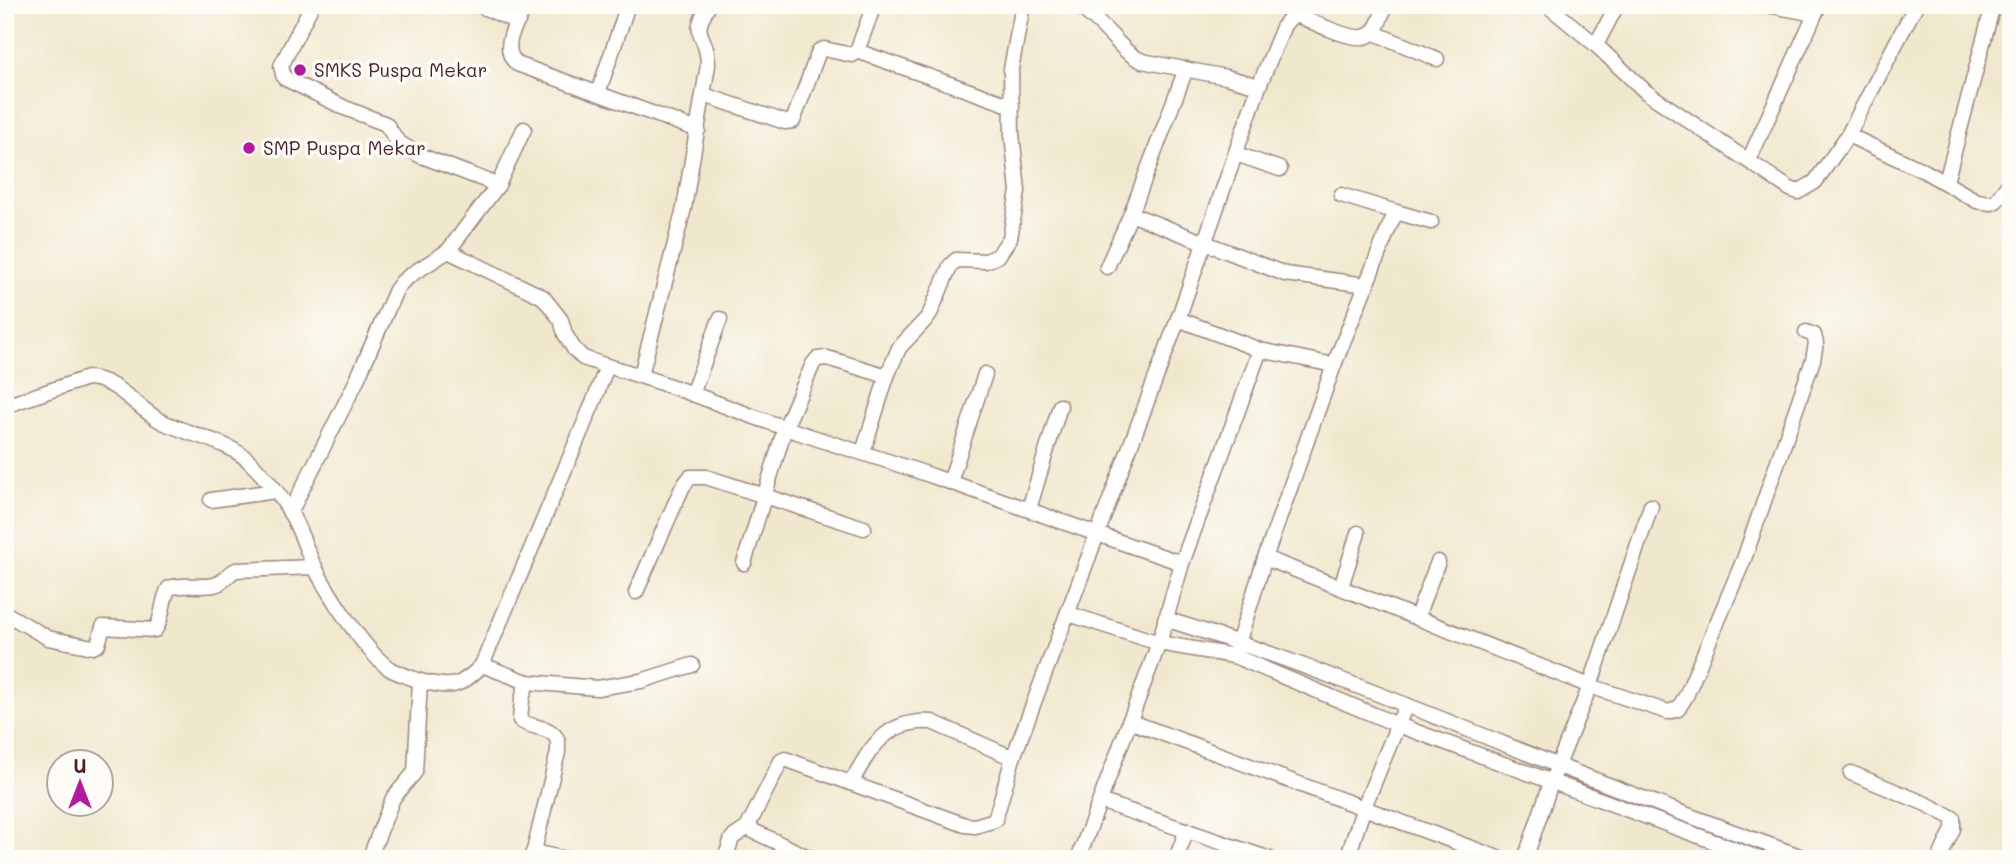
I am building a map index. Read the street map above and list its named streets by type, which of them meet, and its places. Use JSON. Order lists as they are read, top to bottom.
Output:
{
  "places": ["SMKS Puspa Mekar", "SMP Puspa Mekar"],
  "north": "top"
}
